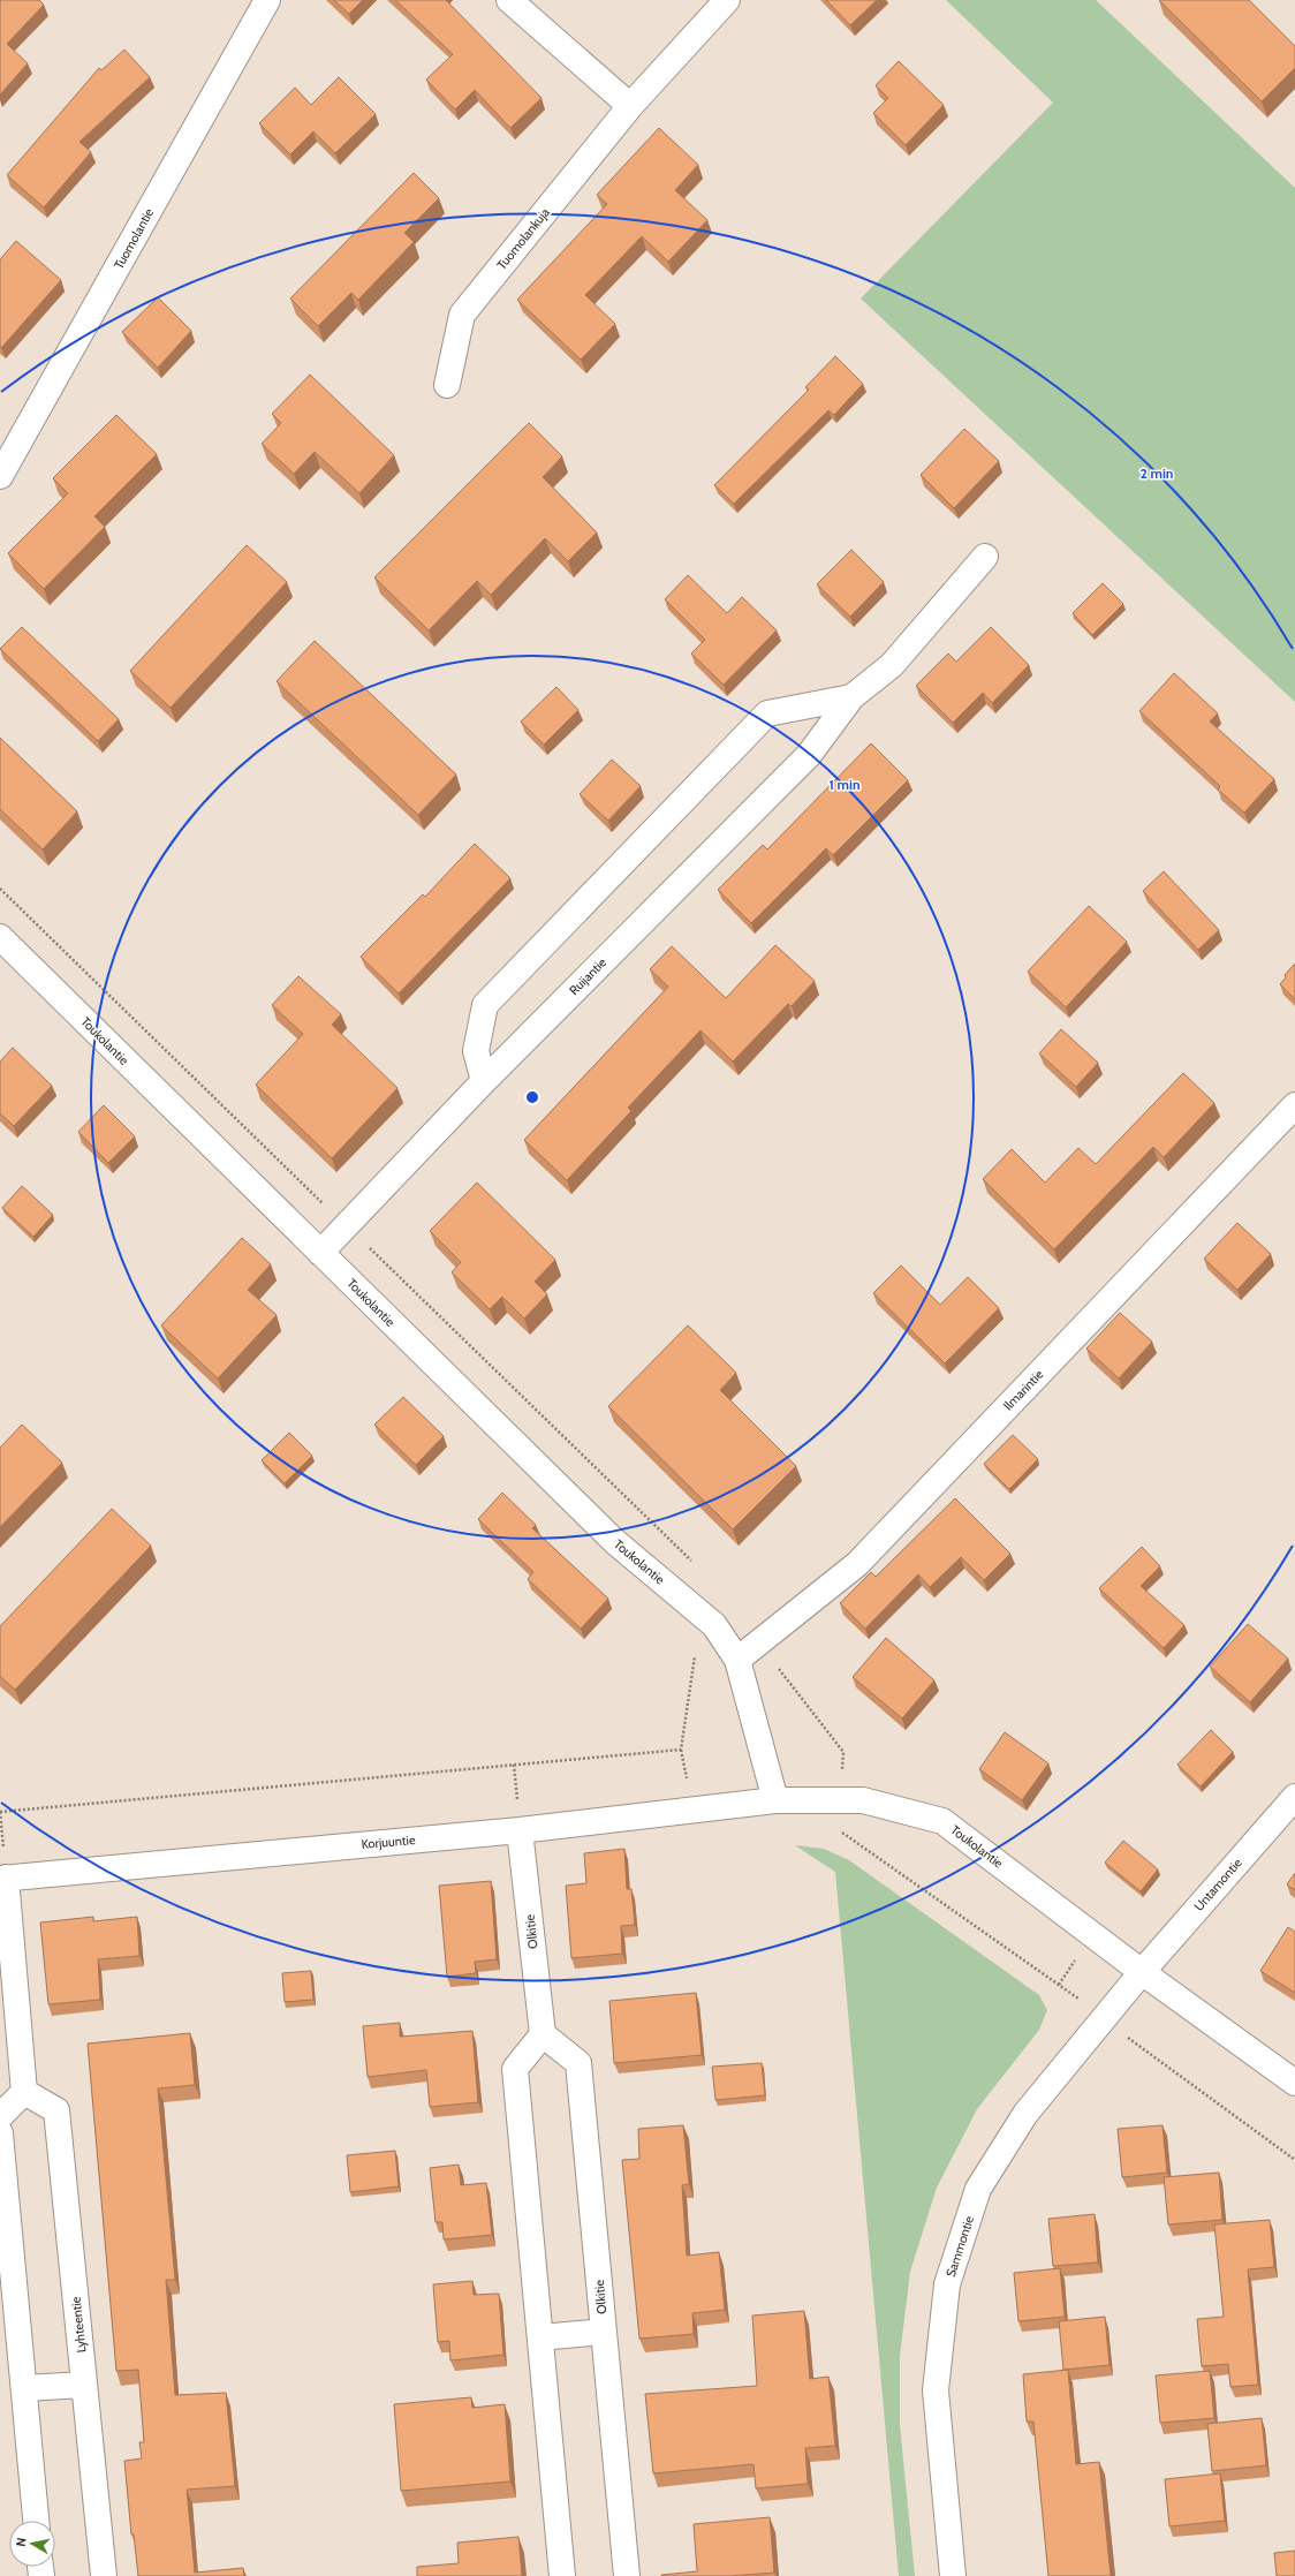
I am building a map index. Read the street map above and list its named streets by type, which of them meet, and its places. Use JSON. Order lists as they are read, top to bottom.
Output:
{
  "streets": {
    "street": [
      "Tuomolantie",
      "Tuomolankuja",
      "Ruijantie",
      "Toukolantie",
      "Ilmarintie",
      "Korjuuntie",
      "Untamontie",
      "Olkitie",
      "Sammontie",
      "Lyhteentie"
    ]
  },
  "crossings": [
    ["Ruijantie", "Toukolantie"],
    ["Toukolantie", "Ilmarintie"],
    ["Toukolantie", "Korjuuntie"],
    ["Toukolantie", "Untamontie"],
    ["Toukolantie", "Sammontie"],
    ["Korjuuntie", "Olkitie"],
    ["Untamontie", "Sammontie"]
  ],
  "north": "left",
  "rings": ["2 min", "1 min"]
}
